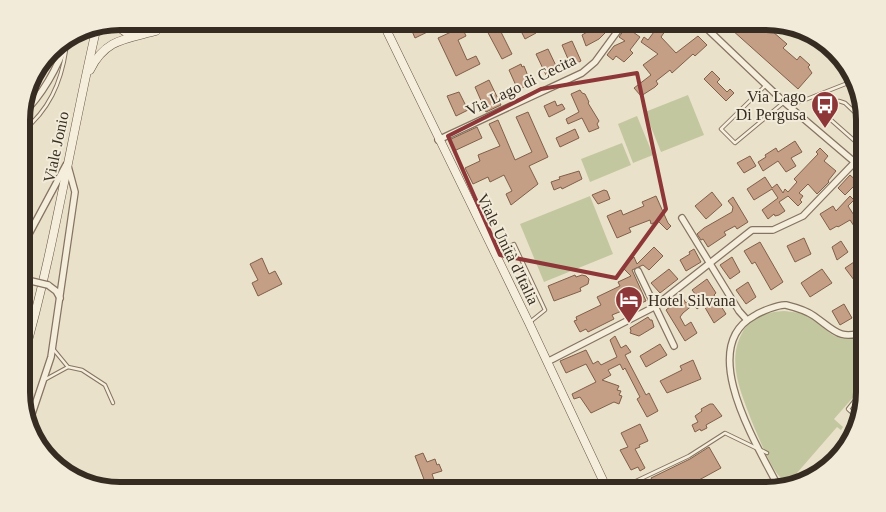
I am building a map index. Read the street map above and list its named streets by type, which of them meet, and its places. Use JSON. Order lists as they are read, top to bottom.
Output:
{
  "streets": {
    "main road": ["Viale Jonio", "Viale Unità d'Italia"],
    "street": ["Via Lago di Cecita"]
  },
  "crossings": [
    ["Via Lago di Cecita", "Viale Unità d'Italia"]
  ],
  "places": {
    "bus stop": ["Via Lago Di Pergusa"],
    "hotel": ["Hotel Silvana"]
  }
}
